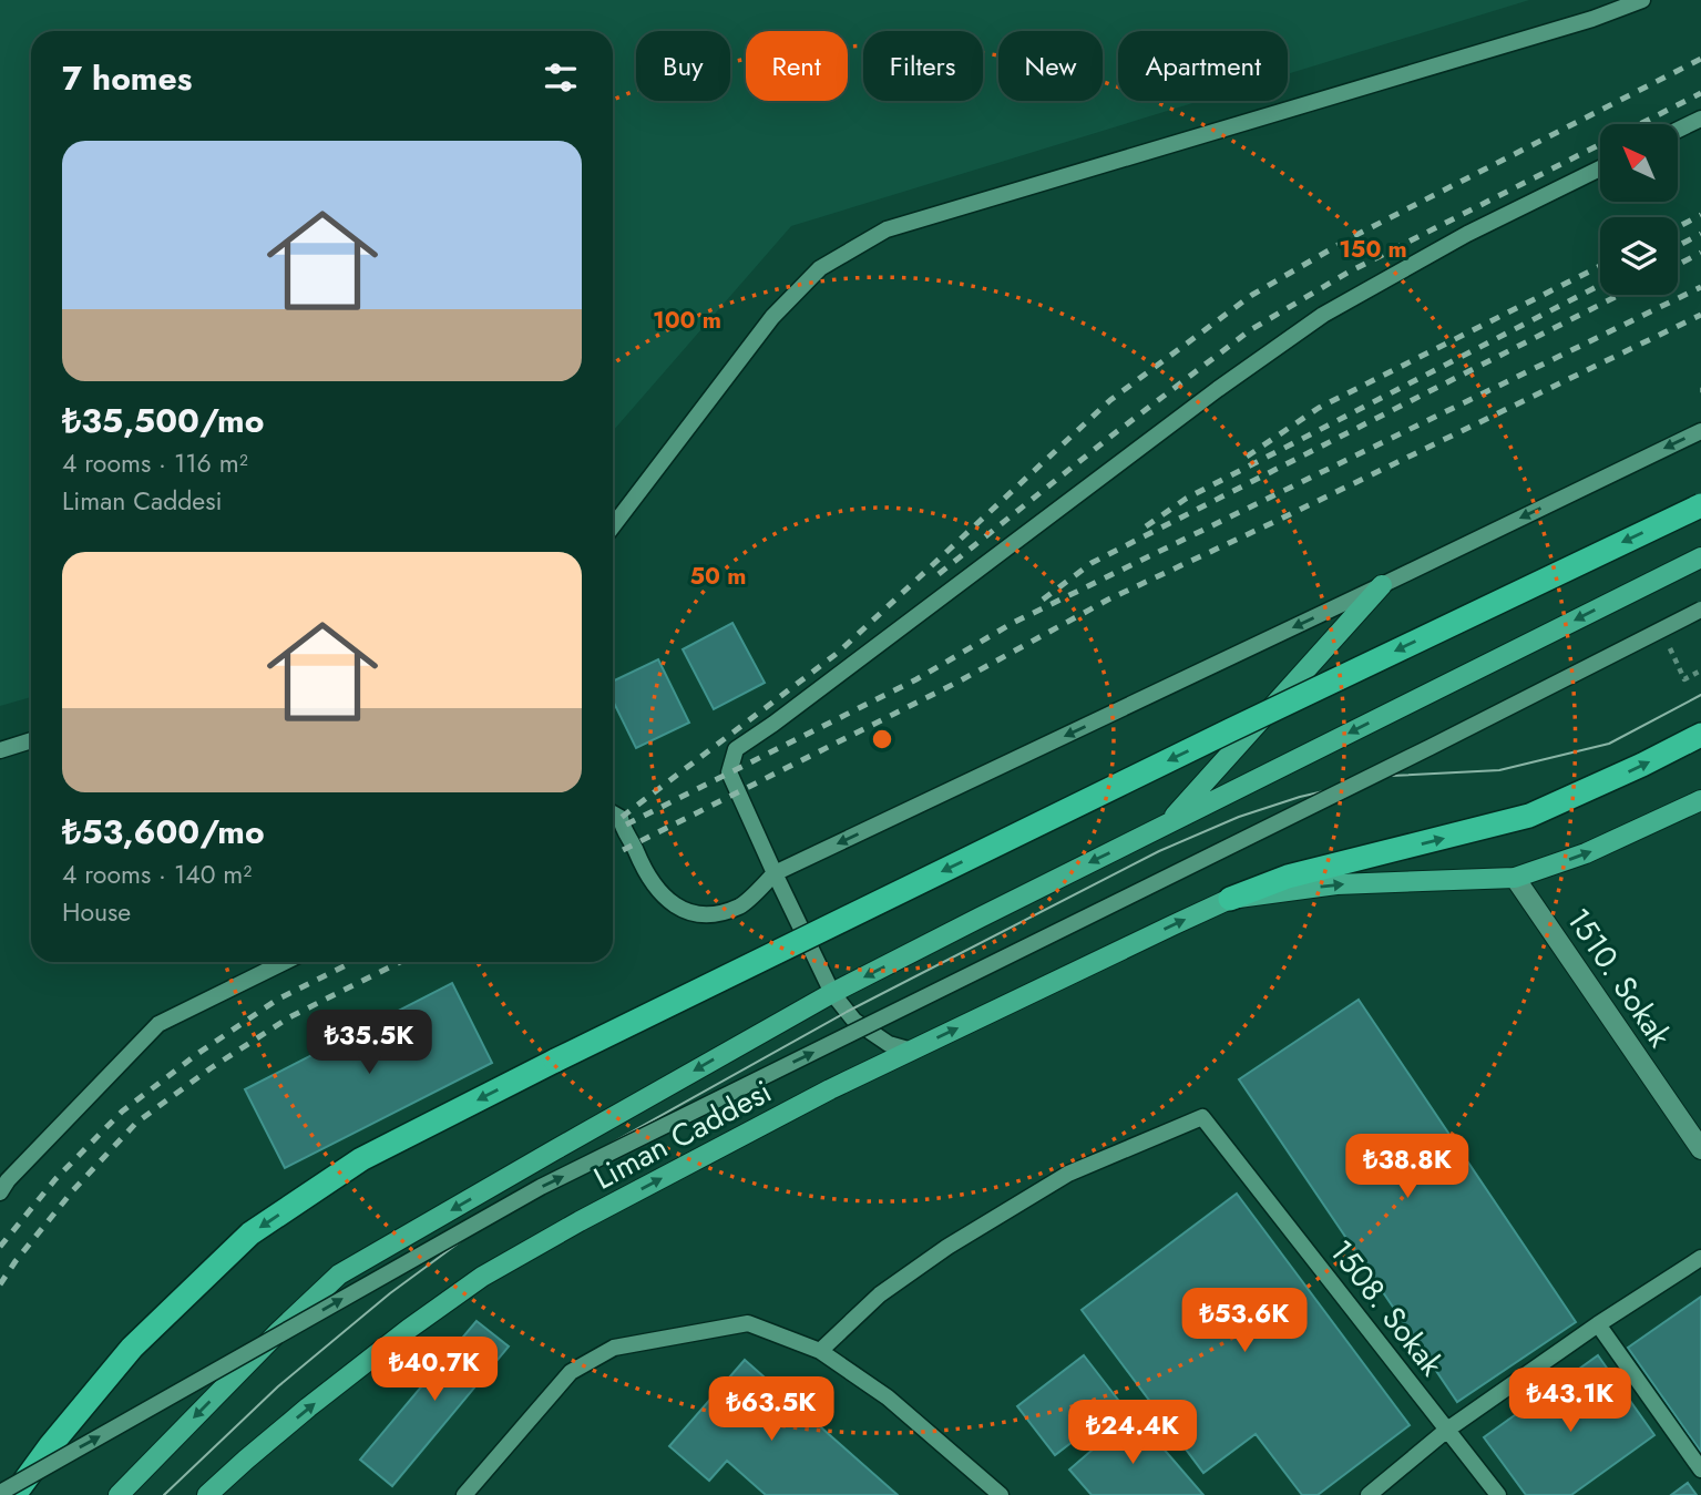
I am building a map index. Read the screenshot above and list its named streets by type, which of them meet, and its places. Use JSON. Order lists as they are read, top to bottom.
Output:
{
  "streets": {
    "main road": ["Liman Caddesi"],
    "street": ["1510. Sokak"],
    "lane": ["1508. Sokak"]
  },
  "crossings": [
    ["1510. Sokak", "Liman Caddesi"]
  ],
  "north": "top left",
  "page": {
    "chip": [
      "Buy",
      "Rent",
      "Filters",
      "New",
      "Apartment"
    ],
    "heading": "7 homes",
    "list": [
      {
        "name": "₺35,500/mo",
        "note": "4 rooms · 116 m² · Liman Caddesi"
      },
      {
        "name": "₺53,600/mo",
        "note": "4 rooms · 140 m² · House"
      }
    ],
    "price": [
      "₺35.5K",
      "₺38.8K",
      "₺53.6K",
      "₺40.7K",
      "₺43.1K",
      "₺63.5K",
      "₺24.4K"
    ]
  },
  "rings": ["150 m", "100 m", "50 m"]
}
